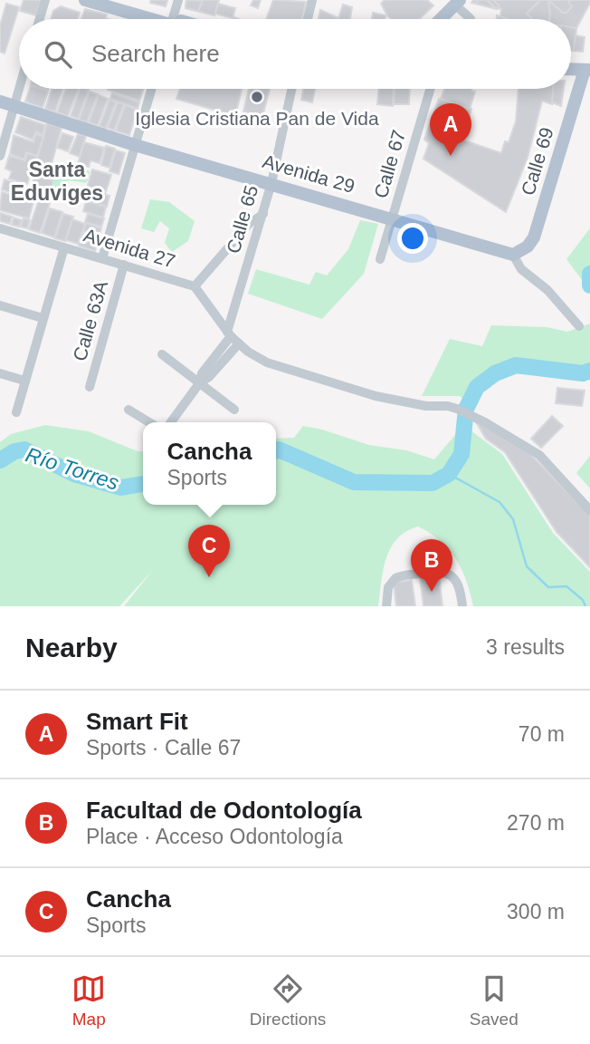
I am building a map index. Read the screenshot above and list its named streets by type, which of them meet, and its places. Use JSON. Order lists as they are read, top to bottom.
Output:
{
  "streets": {
    "main road": ["Calle 69", "Avenida 29"],
    "street": [
      "Calle 67",
      "Calle 65",
      "Avenida 27",
      "Calle 63A"
    ]
  },
  "crossings": [
    ["Calle 69", "Avenida 29"],
    ["Calle 67", "Avenida 29"],
    ["Avenida 29", "Calle 65"],
    ["Calle 65", "Avenida 27"],
    ["Avenida 27", "Calle 63A"]
  ],
  "districts": ["Santa Eduviges"],
  "water": ["Río Torres"],
  "places": ["Iglesia Cristiana Pan de Vida"],
  "page": {
    "search": "Search here",
    "pins": ["A", "C", "B"],
    "popup": ["Cancha", "Sports"],
    "heading": ["Nearby", "3 results"],
    "list": [
      {
        "mark": "A",
        "name": "Smart Fit",
        "note": "Sports · Calle 67",
        "value": "70 m"
      },
      {
        "mark": "B",
        "name": "Facultad de Odontología",
        "note": "Place · Acceso Odontología",
        "value": "270 m"
      },
      {
        "mark": "C",
        "name": "Cancha",
        "note": "Sports",
        "value": "300 m"
      }
    ],
    "nav": ["Map", "Directions", "Saved"]
  }
}
